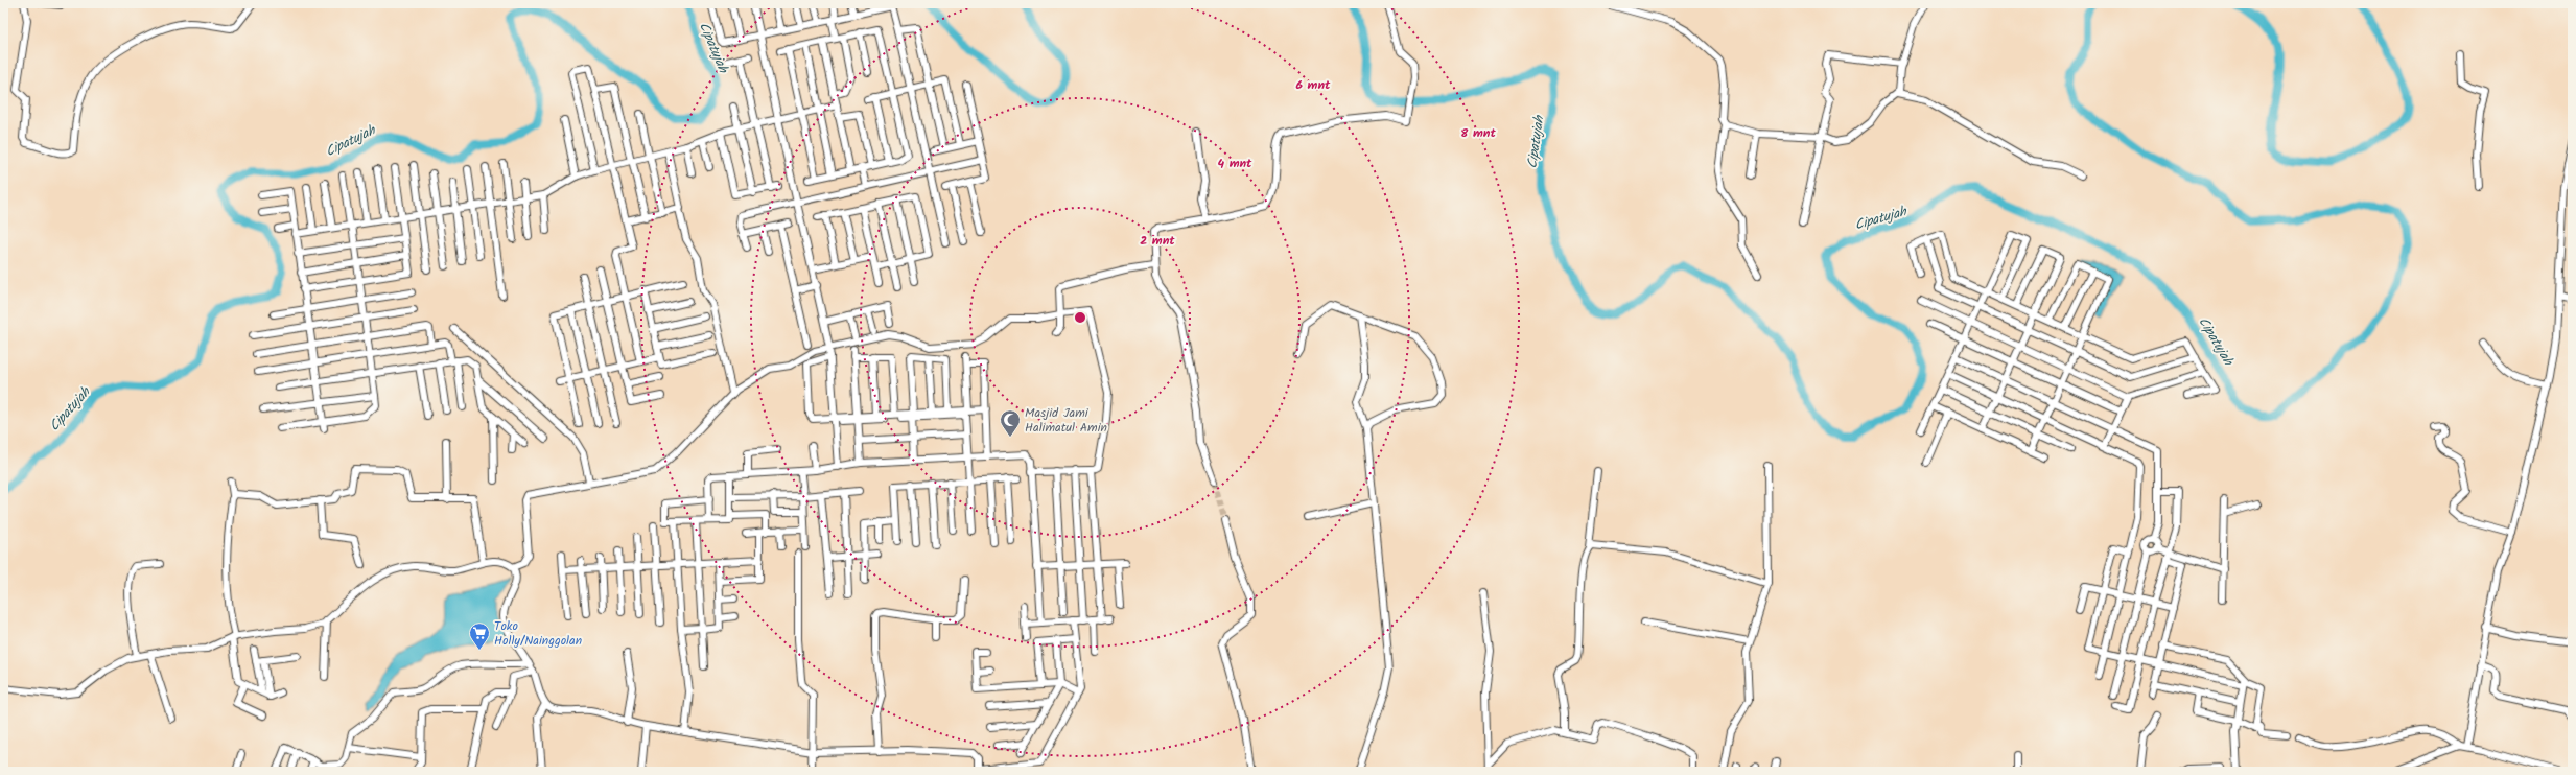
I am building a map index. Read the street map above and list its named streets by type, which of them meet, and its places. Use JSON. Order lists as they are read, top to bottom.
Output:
{
  "water": ["Cipatujah"],
  "places": {
    "mosque": ["Masjid Jami Halimatul Amin"],
    "supermarket": ["Toko Holly/Nainggolan"]
  },
  "rings": [
    "6 mnt",
    "8 mnt",
    "4 mnt",
    "2 mnt"
  ]
}
